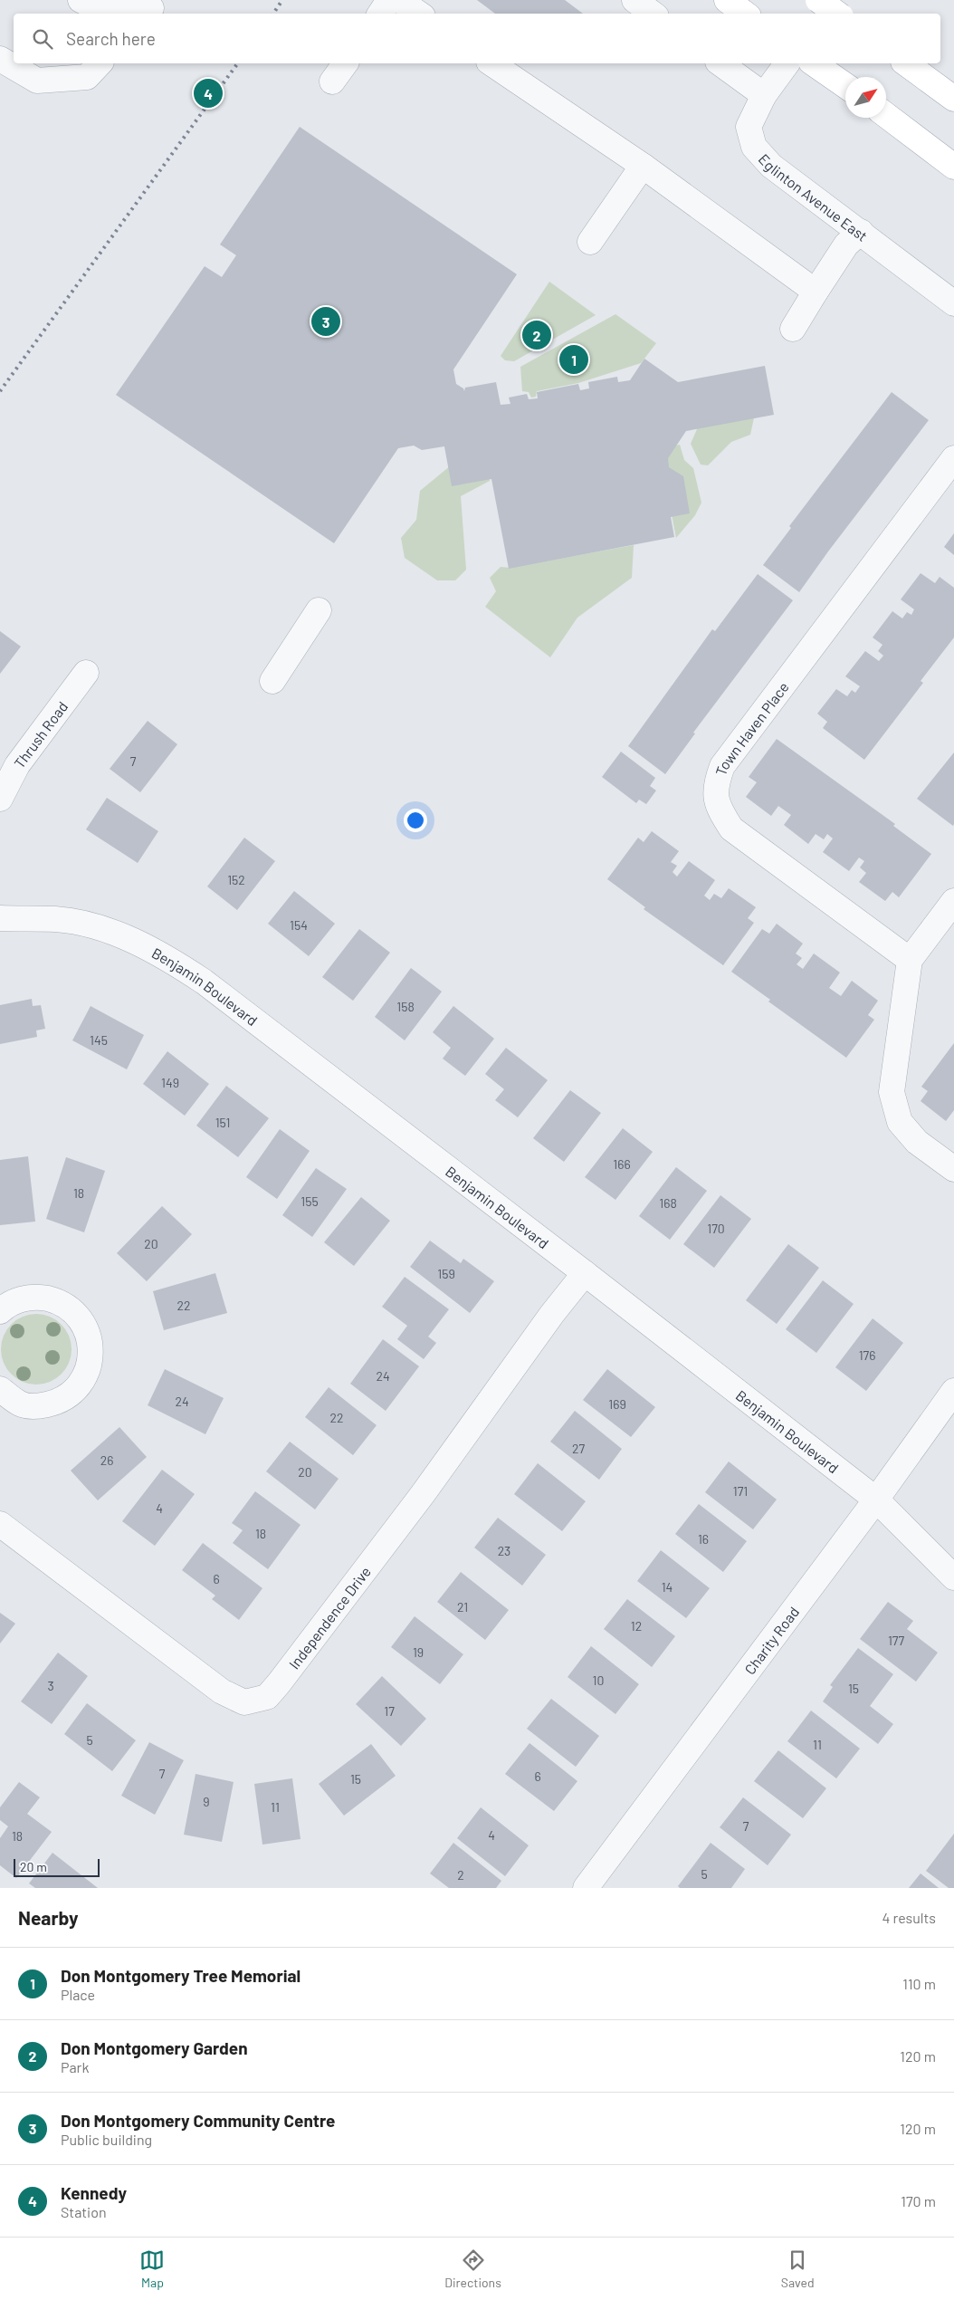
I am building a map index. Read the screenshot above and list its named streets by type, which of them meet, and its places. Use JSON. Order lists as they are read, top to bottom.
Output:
{
  "streets": {
    "street": [
      "Eglinton Avenue East",
      "Town Haven Place",
      "Thrush Road",
      "Benjamin Boulevard",
      "Independence Drive",
      "Charity Road"
    ]
  },
  "crossings": [
    ["Benjamin Boulevard", "Independence Drive"],
    ["Benjamin Boulevard", "Charity Road"]
  ],
  "house_numbers": [
    "7",
    "152",
    "154",
    "158",
    "145",
    "149",
    "151",
    "166",
    "18",
    "155",
    "168",
    "170",
    "20",
    "159",
    "22",
    "176",
    "24",
    "24",
    "169",
    "22",
    "27",
    "26",
    "20",
    "171",
    "4",
    "18",
    "16",
    "23",
    "6",
    "14",
    "21",
    "12",
    "177",
    "19",
    "10",
    "3",
    "15",
    "17",
    "5",
    "11",
    "7",
    "6",
    "15",
    "9",
    "11",
    "7",
    "4",
    "18",
    "5",
    "2"
  ],
  "scale_bar": "20 m",
  "north": "top right",
  "page": {
    "search": "Search here",
    "pins": [
      "4",
      "3",
      "2",
      "1"
    ],
    "scale": "20 m",
    "heading": ["Nearby", "4 results"],
    "list": [
      {
        "mark": "1",
        "name": "Don Montgomery Tree Memorial",
        "note": "Place",
        "value": "110 m"
      },
      {
        "mark": "2",
        "name": "Don Montgomery Garden",
        "note": "Park",
        "value": "120 m"
      },
      {
        "mark": "3",
        "name": "Don Montgomery Community Centre",
        "note": "Public building",
        "value": "120 m"
      },
      {
        "mark": "4",
        "name": "Kennedy",
        "note": "Station",
        "value": "170 m"
      }
    ],
    "nav": ["Map", "Directions", "Saved"]
  }
}
